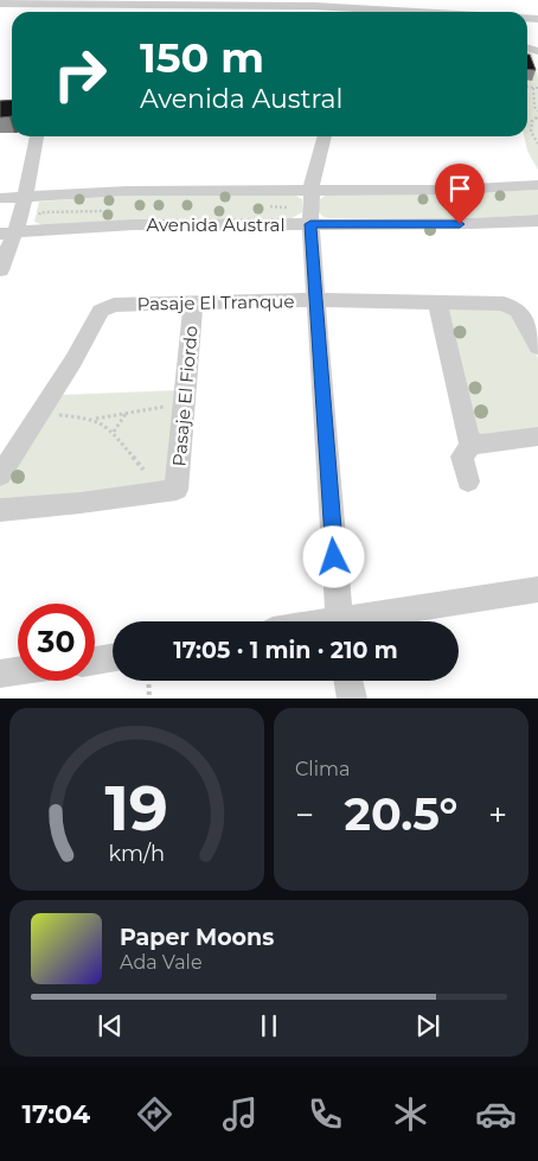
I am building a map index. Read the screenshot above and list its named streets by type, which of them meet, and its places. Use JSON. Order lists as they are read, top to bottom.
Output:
{
  "streets": {
    "street": ["Avenida Austral", "Pasaje El Tranque", "Pasaje El Fiordo"]
  },
  "crossings": [
    ["Pasaje El Tranque", "Pasaje El Fiordo"]
  ],
  "page": {
    "turn": ["150 m", "Avenida Austral"],
    "limit": "30",
    "trip": "17:05 · 1 min · 210 m",
    "tile": "Clima",
    "heat": ["−", "20.5°", "+"],
    "song": ["Paper Moons", "Ada Vale"],
    "tabs": "17:04",
    "gauge": ["19", "km/h"]
  }
}
